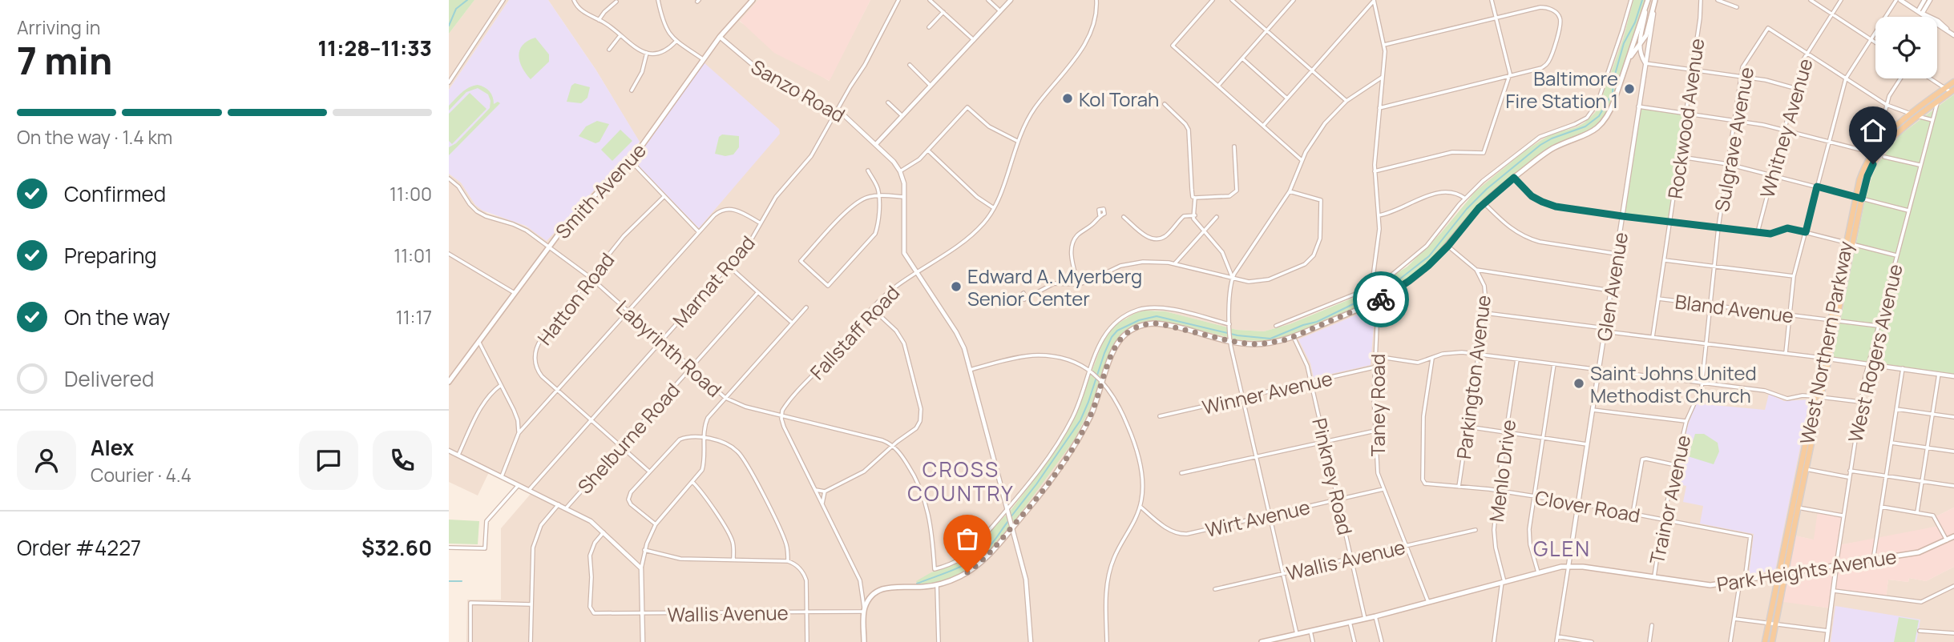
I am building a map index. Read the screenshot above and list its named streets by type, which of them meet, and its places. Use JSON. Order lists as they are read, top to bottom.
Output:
{
  "streets": {
    "main road": ["Smith Avenue", "West Northern Parkway", "Park Heights Avenue"],
    "street": [
      "Sanzo Road",
      "Rockwood Avenue",
      "Whitney Avenue",
      "Sulgrave Avenue",
      "Marnat Road",
      "Glen Avenue",
      "Hatton Road",
      "Bland Avenue",
      "Fallstaff Road",
      "Labyrinth Road",
      "West Rogers Avenue",
      "Parkington Avenue",
      "Winner Avenue",
      "Taney Road",
      "Shelburne Road",
      "Menlo Drive",
      "Pinkney Road",
      "Trainor Avenue",
      "Clover Road",
      "Wirt Avenue",
      "Wallis Avenue"
    ]
  },
  "crossings": [
    ["Sanzo Road", "Smith Avenue"],
    ["Sanzo Road", "Marnat Road"],
    ["Rockwood Avenue", "Bland Avenue"],
    ["Whitney Avenue", "Sulgrave Avenue"],
    ["Sulgrave Avenue", "Bland Avenue"],
    ["Sulgrave Avenue", "Trainor Avenue"],
    ["Smith Avenue", "Labyrinth Road"],
    ["Marnat Road", "Hatton Road"],
    ["Marnat Road", "Labyrinth Road"],
    ["Glen Avenue", "Clover Road"],
    ["Glen Avenue", "Park Heights Avenue"],
    ["Hatton Road", "Labyrinth Road"],
    ["Hatton Road", "Shelburne Road"],
    ["Bland Avenue", "West Northern Parkway"],
    ["Bland Avenue", "West Rogers Avenue"],
    ["Fallstaff Road", "Labyrinth Road"],
    ["West Northern Parkway", "West Rogers Avenue"],
    ["West Northern Parkway", "Park Heights Avenue"],
    ["Labyrinth Road", "Shelburne Road"],
    ["West Rogers Avenue", "Park Heights Avenue"],
    ["Parkington Avenue", "Clover Road"],
    ["Winner Avenue", "Taney Road"],
    ["Winner Avenue", "Pinkney Road"],
    ["Taney Road", "Wirt Avenue"],
    ["Taney Road", "Wallis Avenue"],
    ["Taney Road", "Park Heights Avenue"],
    ["Menlo Drive", "Clover Road"],
    ["Menlo Drive", "Park Heights Avenue"],
    ["Pinkney Road", "Wirt Avenue"],
    ["Pinkney Road", "Wallis Avenue"],
    ["Pinkney Road", "Park Heights Avenue"],
    ["Trainor Avenue", "Clover Road"],
    ["Trainor Avenue", "Park Heights Avenue"],
    ["Clover Road", "Park Heights Avenue"]
  ],
  "districts": ["CROSS COUNTRY", "GLEN"],
  "places": [
    "Baltimore Fire Station 1",
    "Kol Torah",
    "Edward A. Myerberg Senior Center",
    "Saint Johns United Methodist Church"
  ],
  "page": {
    "heading": ["7 min", "Arriving in", "11:28–11:33"],
    "panel": [
      "Alex",
      "Courier · 4.4",
      "Order #4227",
      "$32.60"
    ],
    "bar": "On the way · 1.4 km",
    "list": [
      ["Confirmed", "11:00"],
      ["Preparing", "11:01"],
      ["On the way", "11:17"],
      "Delivered"
    ]
  }
}
